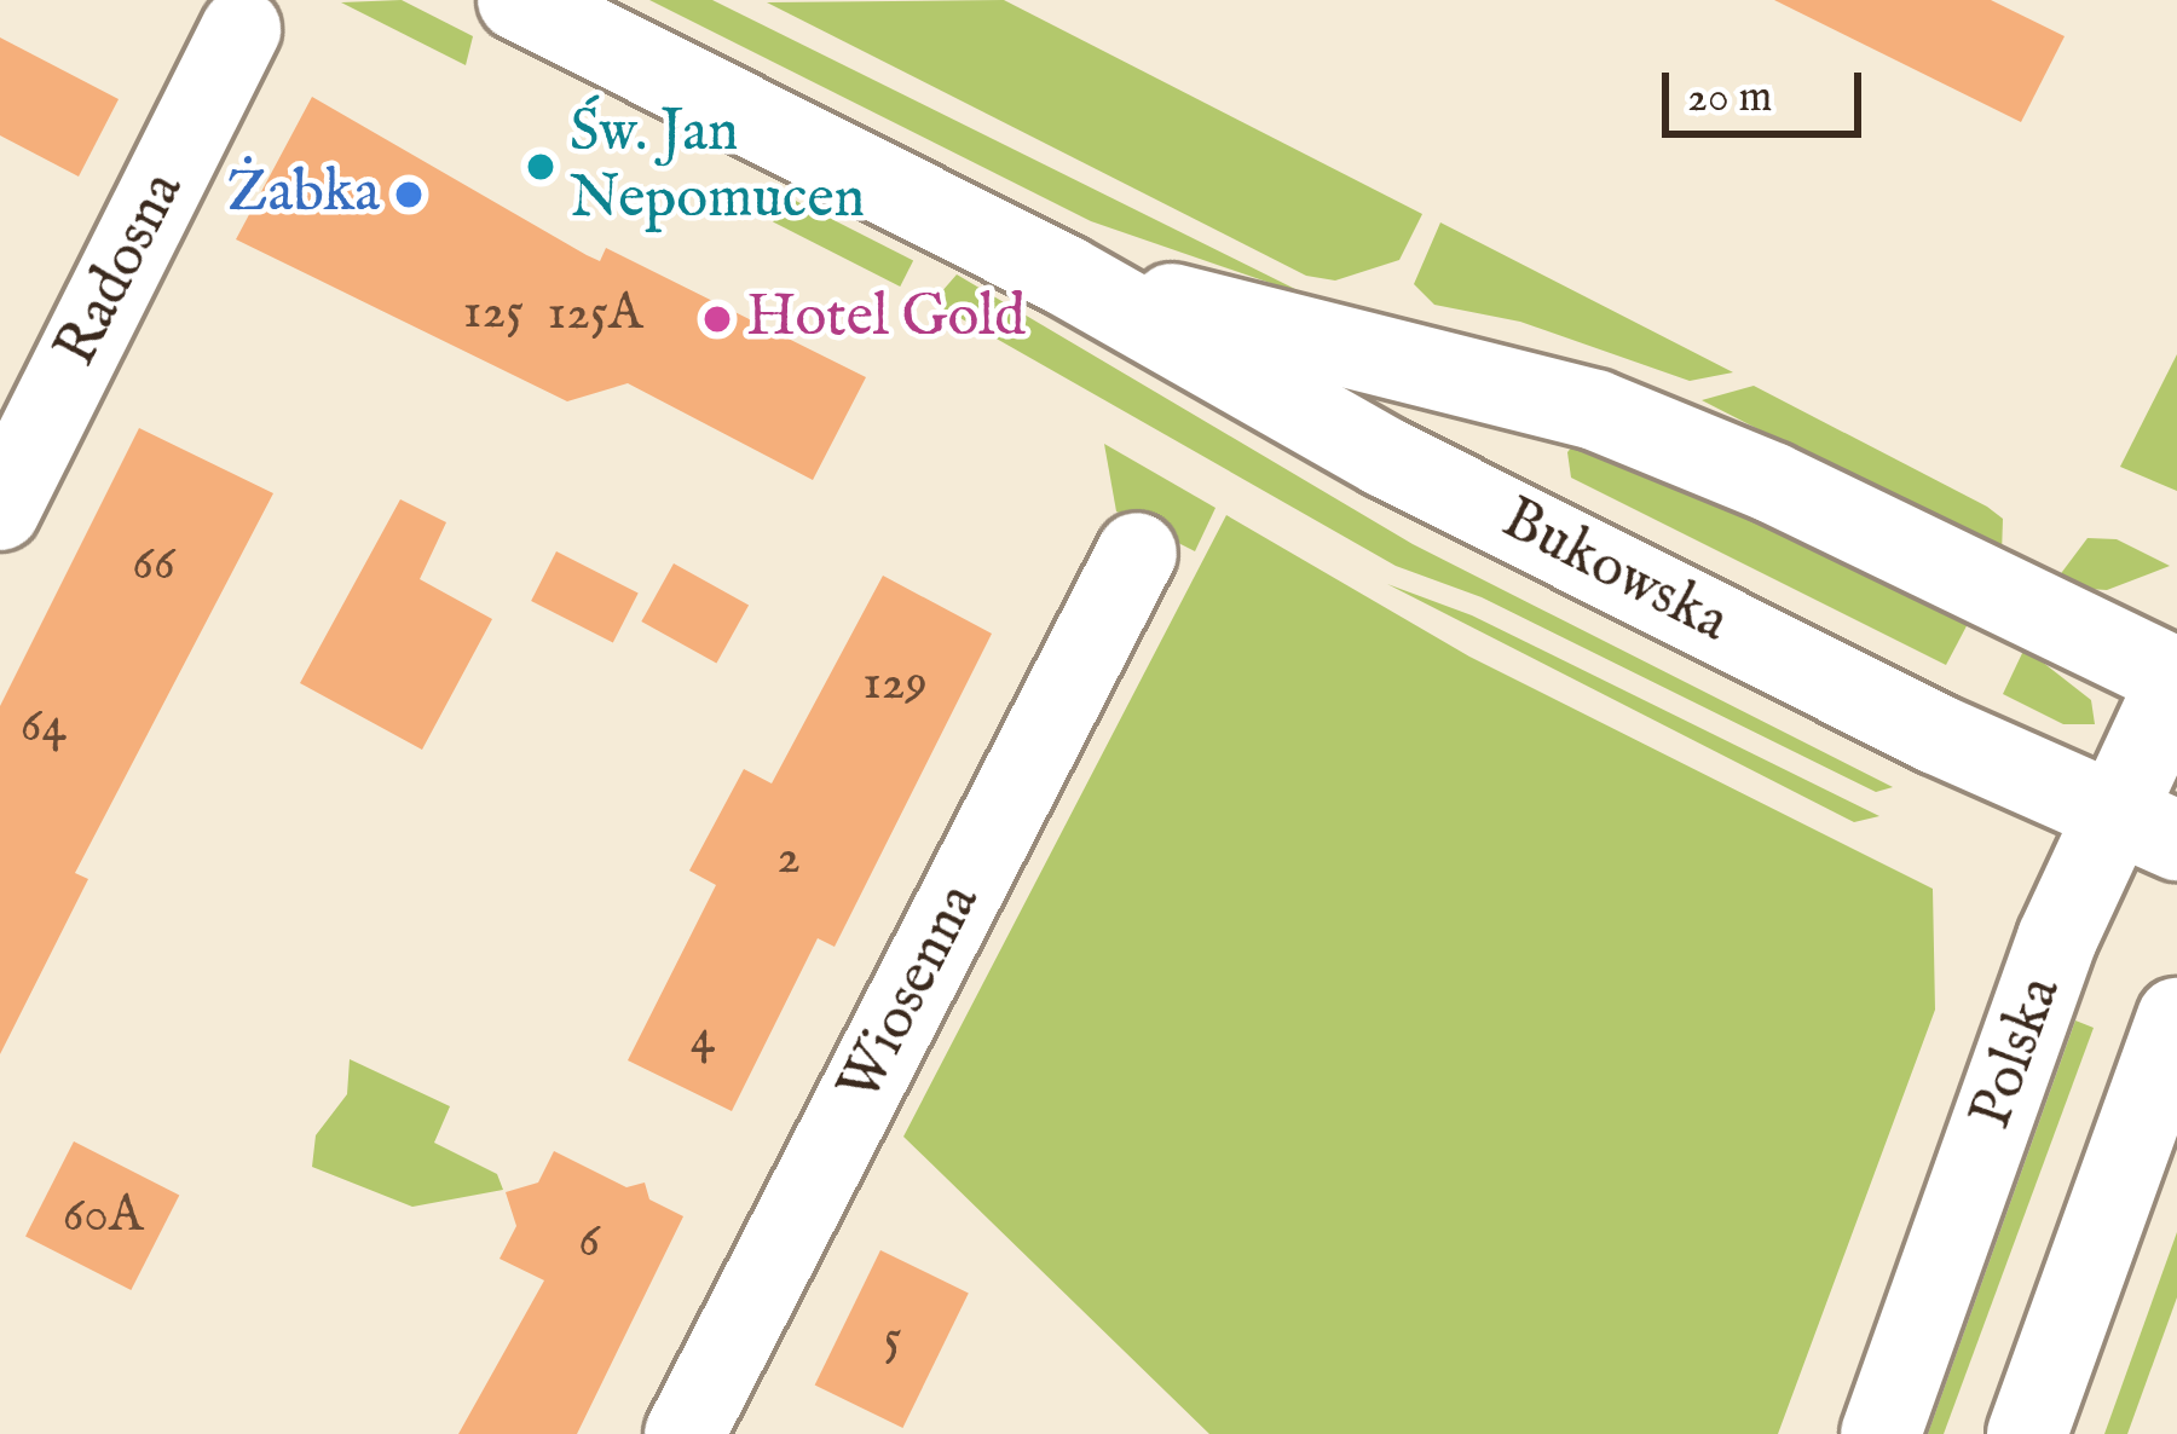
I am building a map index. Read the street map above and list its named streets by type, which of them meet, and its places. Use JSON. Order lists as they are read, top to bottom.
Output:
{
  "streets": {
    "main road": [
      "Radosna",
      "Bukowska",
      "Wiosenna",
      "Polska"
    ]
  },
  "crossings": [
    ["Bukowska", "Polska"]
  ],
  "places": ["Św. Jan Nepomucen", "Żabka", "Hotel Gold"],
  "house_numbers": [
    "125",
    "125A",
    "66",
    "129",
    "64",
    "2",
    "4",
    "60A",
    "6",
    "5"
  ],
  "scale_bar": "20 m"
}
